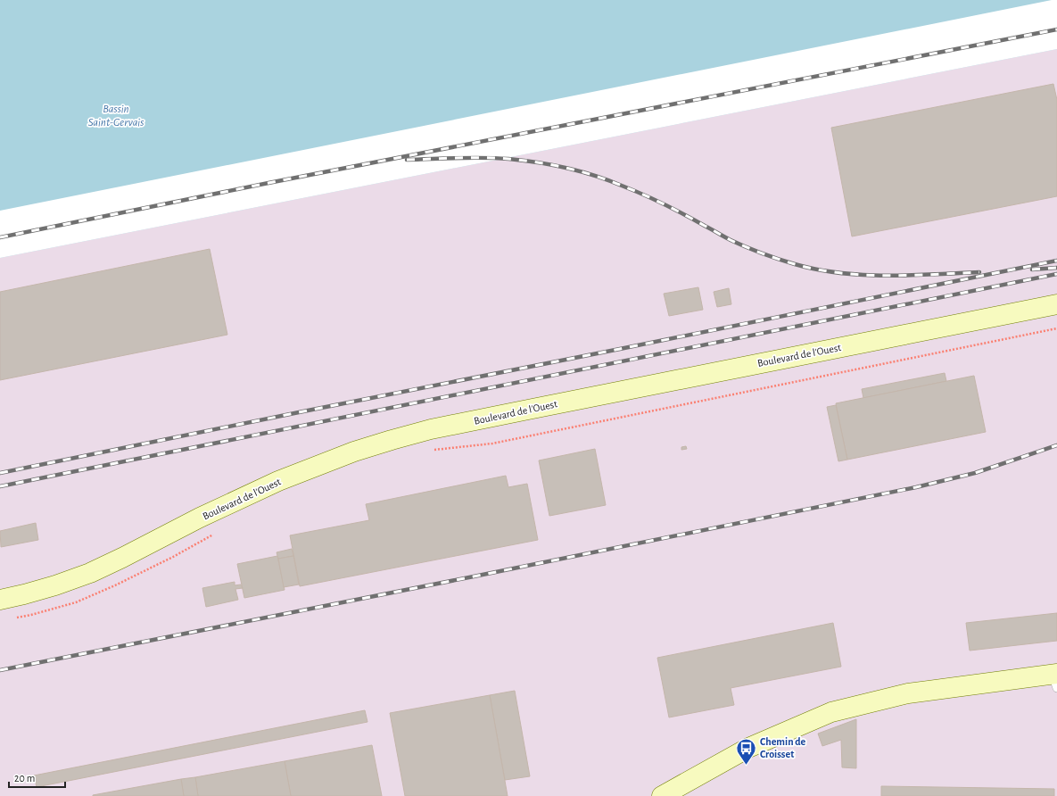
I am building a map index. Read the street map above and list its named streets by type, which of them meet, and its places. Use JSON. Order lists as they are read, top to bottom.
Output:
{
  "streets": {
    "main road": ["Boulevard de l'Ouest"]
  },
  "water": ["Bassin Saint-Gervais"],
  "places": {
    "bus stop": ["Chemin de Croisset"]
  },
  "scale_bar": "20 m"
}
